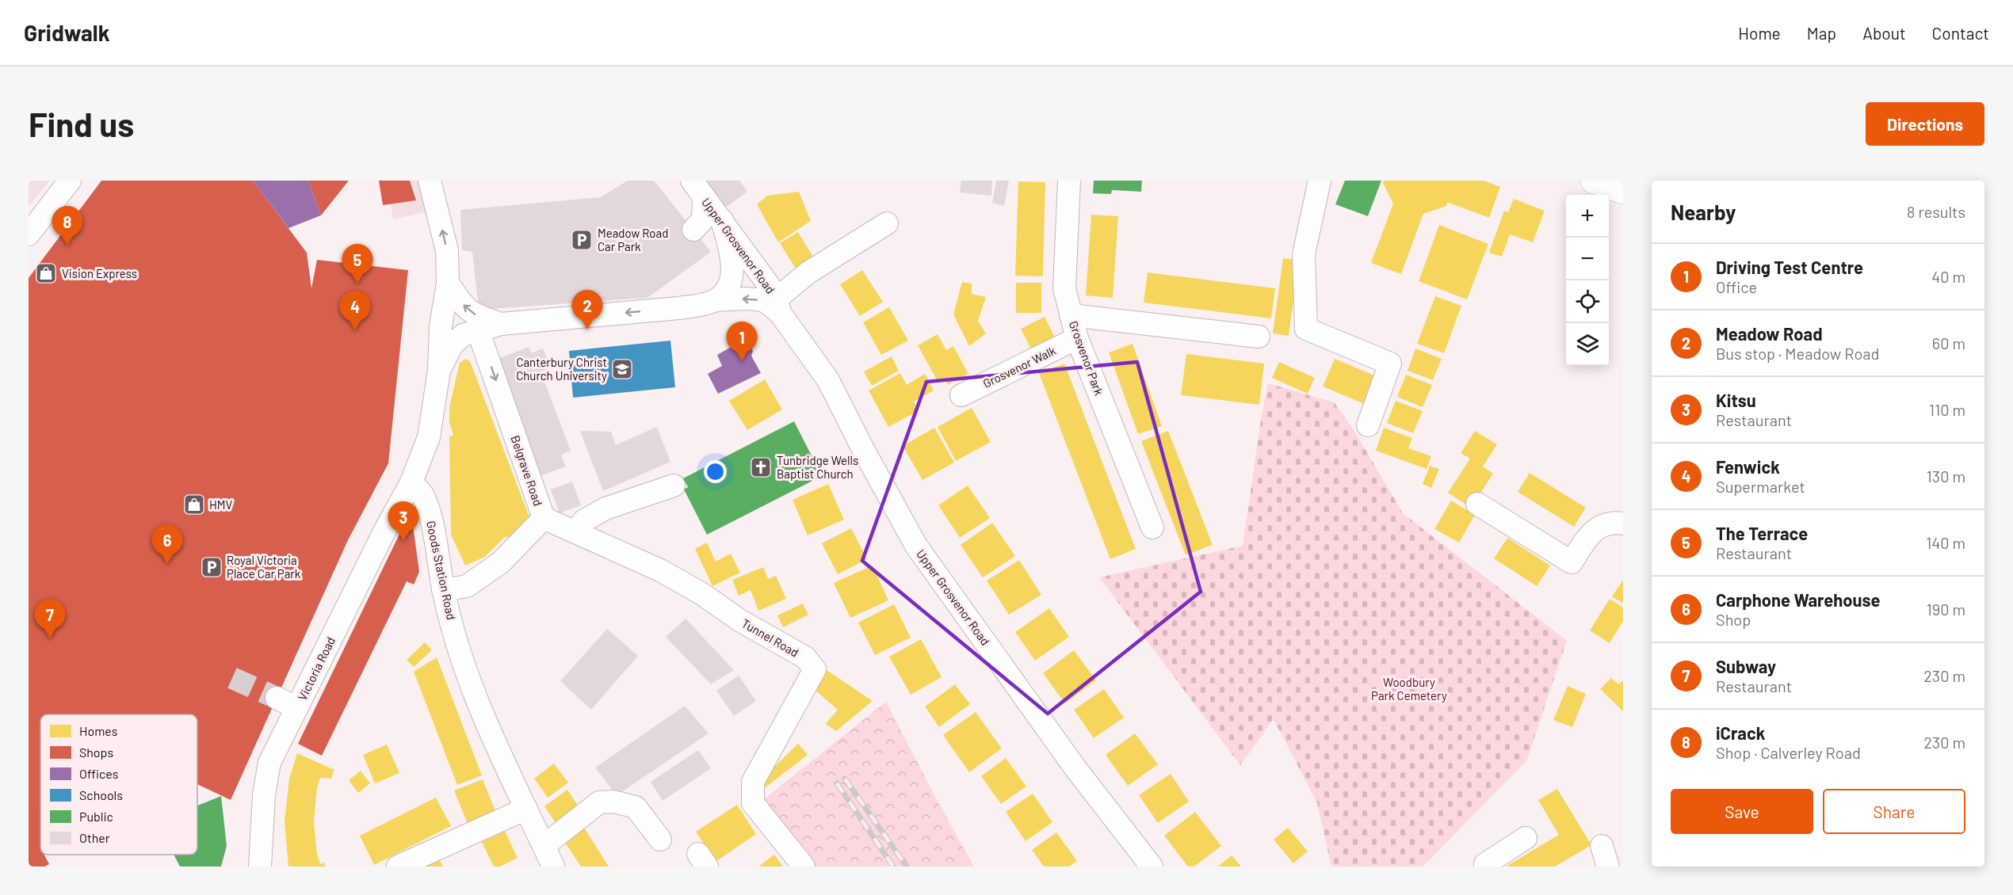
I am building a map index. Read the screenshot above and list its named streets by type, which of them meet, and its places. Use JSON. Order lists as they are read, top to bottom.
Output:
{
  "streets": {
    "street": [
      "Upper Grosvenor Road",
      "Grosvenor Park",
      "Grosvenor Walk",
      "Belgrave Road",
      "Goods Station Road",
      "Tunnel Road",
      "Victoria Road"
    ]
  },
  "crossings": [
    ["Grosvenor Park", "Grosvenor Walk"],
    ["Belgrave Road", "Goods Station Road"],
    ["Belgrave Road", "Tunnel Road"],
    ["Goods Station Road", "Victoria Road"]
  ],
  "one_way": ["Belgrave Road"],
  "parks": ["Woodbury Park Cemetery"],
  "places": {
    "parking": ["Meadow Road Car Park", "Royal Victoria Place Car Park"],
    "shop": ["Vision Express", "HMV"],
    "school or university": ["Canterbury Christ Church University"],
    "church": ["Tunbridge Wells Baptist Church"]
  },
  "legend": [
    "Homes",
    "Shops",
    "Offices",
    "Schools",
    "Public",
    "Other"
  ],
  "page": {
    "header": "Gridwalk",
    "nav": [
      "Home",
      "Map",
      "About",
      "Contact"
    ],
    "buttons": [
      "Directions",
      ["Save", "Share"]
    ],
    "title": "Find us",
    "heading": ["Nearby", "8 results"],
    "map_buttons": ["+", "−"],
    "pins": [
      "8",
      "5",
      "2",
      "4",
      "1",
      "3",
      "6",
      "7"
    ],
    "list": [
      {
        "mark": "1",
        "name": "Driving Test Centre",
        "note": "Office",
        "value": "40 m"
      },
      {
        "mark": "2",
        "name": "Meadow Road",
        "note": "Bus stop · Meadow Road",
        "value": "60 m"
      },
      {
        "mark": "3",
        "name": "Kitsu",
        "note": "Restaurant",
        "value": "110 m"
      },
      {
        "mark": "4",
        "name": "Fenwick",
        "note": "Supermarket",
        "value": "130 m"
      },
      {
        "mark": "5",
        "name": "The Terrace",
        "note": "Restaurant",
        "value": "140 m"
      },
      {
        "mark": "6",
        "name": "Carphone Warehouse",
        "note": "Shop",
        "value": "190 m"
      },
      {
        "mark": "7",
        "name": "Subway",
        "note": "Restaurant",
        "value": "230 m"
      },
      {
        "mark": "8",
        "name": "iCrack",
        "note": "Shop · Calverley Road",
        "value": "230 m"
      }
    ]
  }
}
